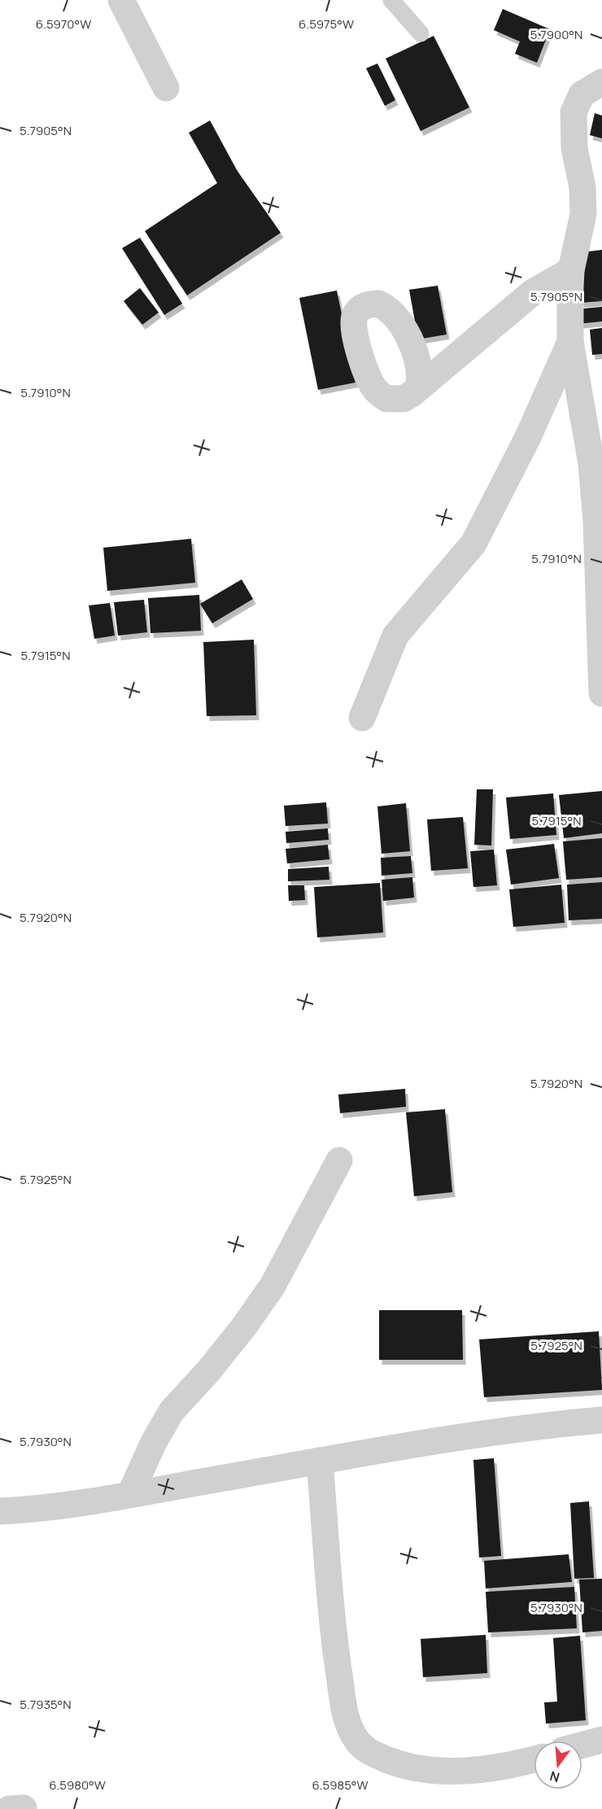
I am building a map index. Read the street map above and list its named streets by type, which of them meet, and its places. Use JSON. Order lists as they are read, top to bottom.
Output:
{
  "north": "bottom",
  "coordinates": [
    "6.5970°W",
    "6.5975°W",
    "5.7900°N",
    "5.7905°N",
    "5.7910°N",
    "5.7915°N",
    "5.7920°N",
    "5.7925°N",
    "5.7930°N",
    "5.7935°N",
    "6.5980°W",
    "6.5985°W"
  ]
}
